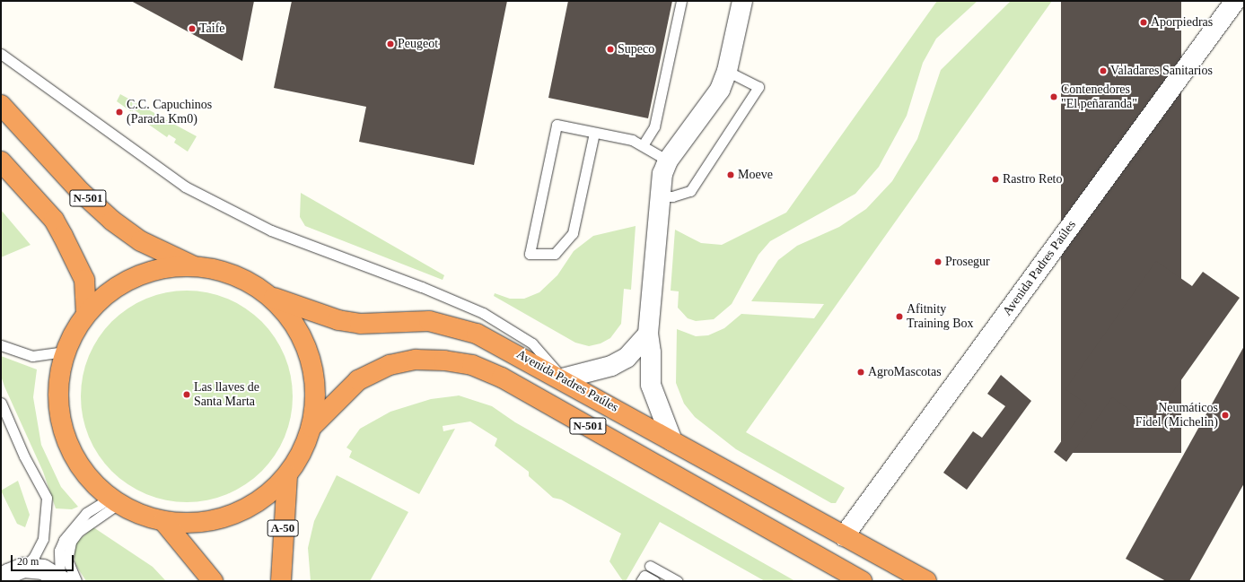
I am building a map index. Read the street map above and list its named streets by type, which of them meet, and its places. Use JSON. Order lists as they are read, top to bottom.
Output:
{
  "streets": {
    "highway": ["N-501", "Avenida Padres Paúles", "A-50"]
  },
  "places": [
    "Aporpiedras",
    "Taife",
    "Peugeot",
    "Supeco",
    "Valadares Sanitarios",
    "Contenedores \"El peñaranda\"",
    "C.C. Capuchinos (Parada Km0)",
    "Moeve",
    "Rastro Reto",
    "Prosegur",
    "Afitnity Training Box",
    "AgroMascotas",
    "Las llaves de Santa Marta",
    "Neumáticos Fidel (Michelin)"
  ],
  "scale_bar": "20 m"
}
